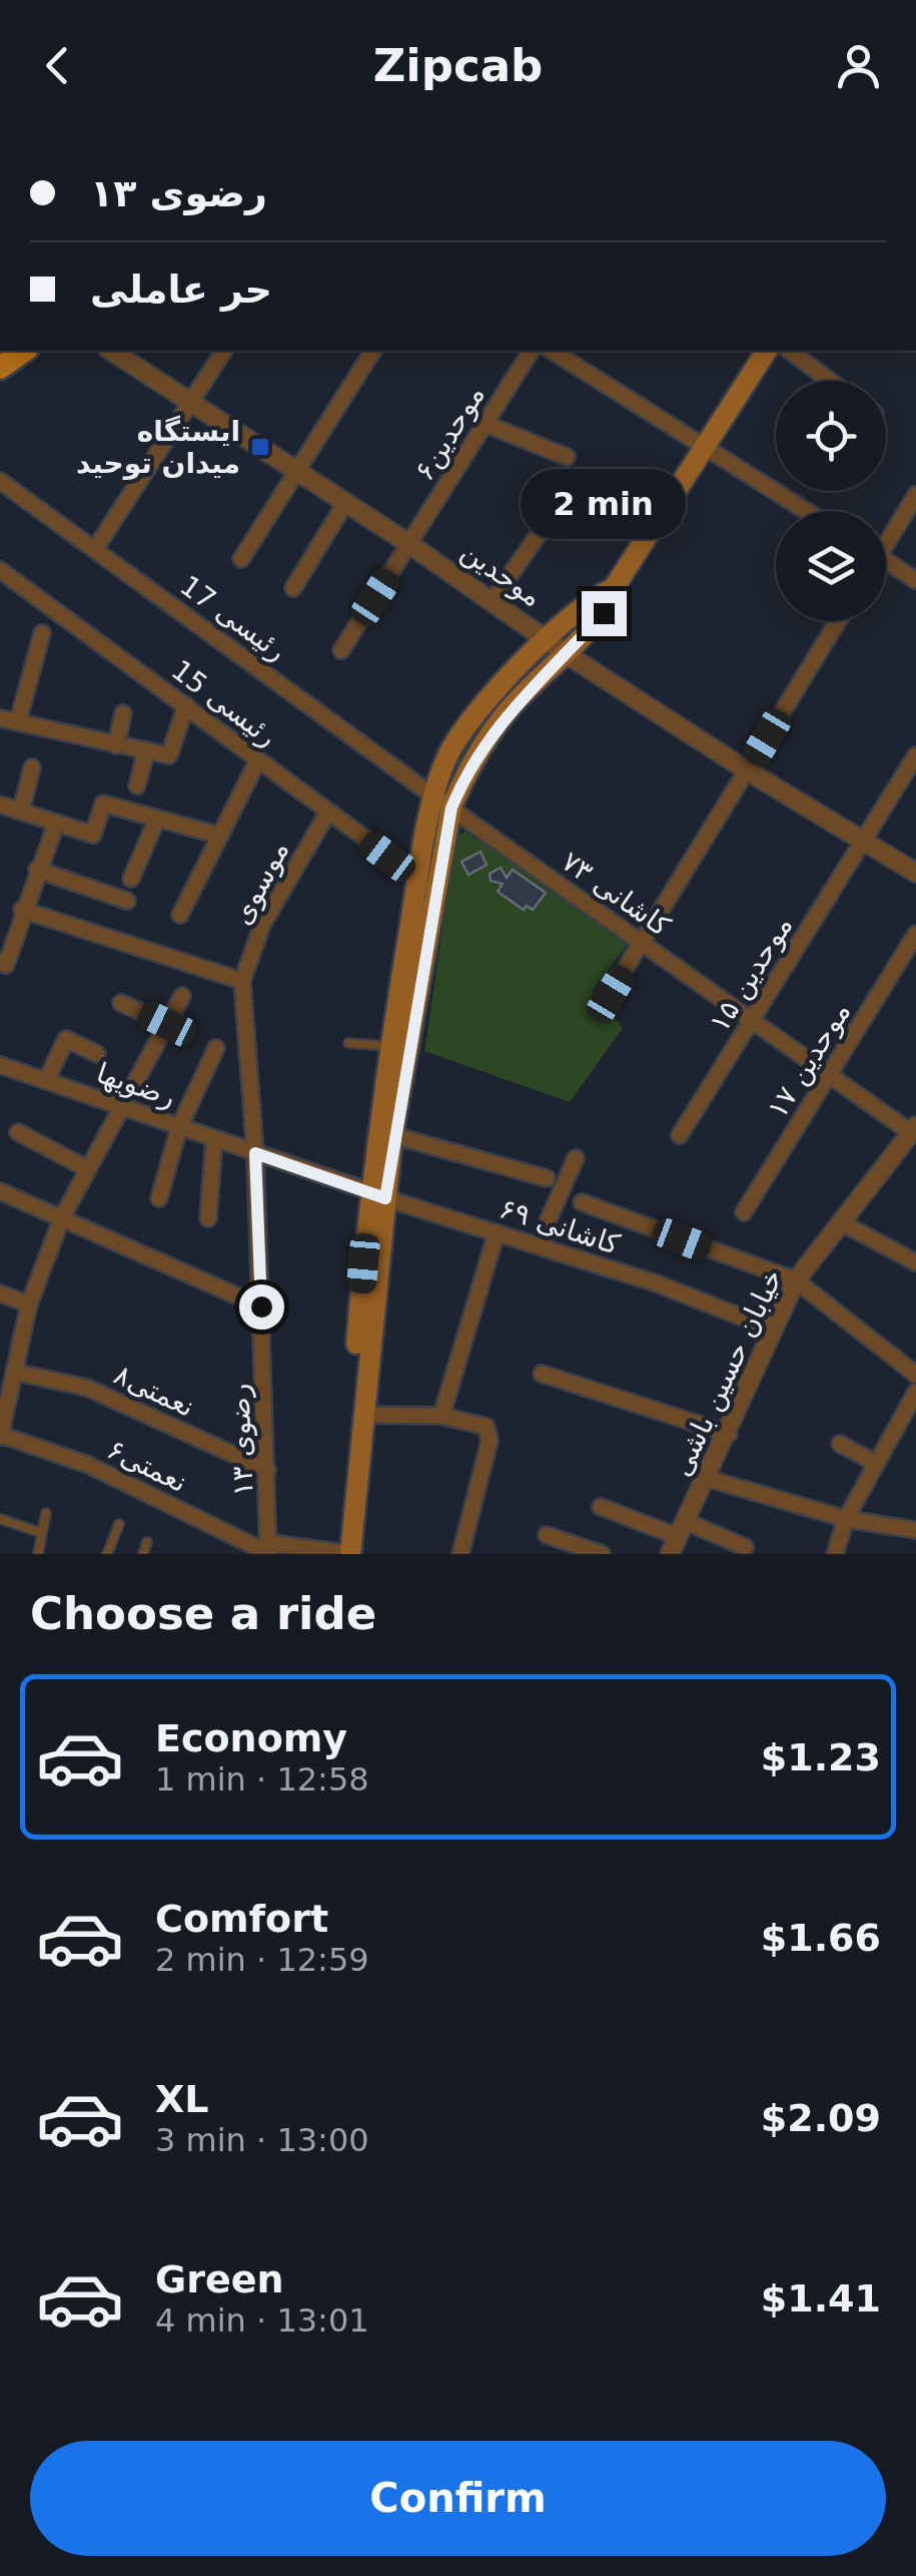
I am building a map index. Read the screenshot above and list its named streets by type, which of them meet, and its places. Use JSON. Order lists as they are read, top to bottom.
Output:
{
  "streets": {
    "street": [
      "موحدین۶",
      "موحدین",
      "رئیسی 17",
      "رئیسی 15",
      "موسوی",
      "کاشانی ۷۳",
      "موحدین ۱۵",
      "موحدین ۱۷",
      "رضویها",
      "کاشانی ۶۹",
      "خیابان حسین باشی",
      "نعمتی۸",
      "رضوی ۱۳",
      "نعمتی۶"
    ]
  },
  "crossings": [
    ["موحدین۶", "موحدین"],
    ["موحدین", "موحدین ۱۵"],
    ["رئیسی 17", "کاشانی ۷۳"],
    ["رئیسی 15", "موسوی"],
    ["موسوی", "رضوی ۱۳"],
    ["کاشانی ۷۳", "موحدین ۱۵"],
    ["کاشانی ۷۳", "موحدین ۱۷"],
    ["کاشانی ۷۳", "خیابان حسین باشی"],
    ["رضویها", "کاشانی ۶۹"],
    ["رضویها", "رضوی ۱۳"],
    ["کاشانی ۶۹", "خیابان حسین باشی"],
    ["کاشانی ۶۹", "رضوی ۱۳"],
    ["نعمتی۸", "رضوی ۱۳"],
    ["رضوی ۱۳", "نعمتی۶"]
  ],
  "places": {
    "transit": ["ایستگاه میدان توحید"]
  },
  "page": {
    "header": "Zipcab",
    "banner": ["رضوی ۱۳", "حر عاملی"],
    "bubble": "2 min",
    "heading": "Choose a ride",
    "list": [
      {
        "name": "Economy",
        "note": "1 min · 12:58",
        "value": "$1.23"
      },
      {
        "name": "Comfort",
        "note": "2 min · 12:59",
        "value": "$1.66"
      },
      {
        "name": "XL",
        "note": "3 min · 13:00",
        "value": "$2.09"
      },
      {
        "name": "Green",
        "note": "4 min · 13:01",
        "value": "$1.41"
      }
    ],
    "buttons": "Confirm"
  }
}
